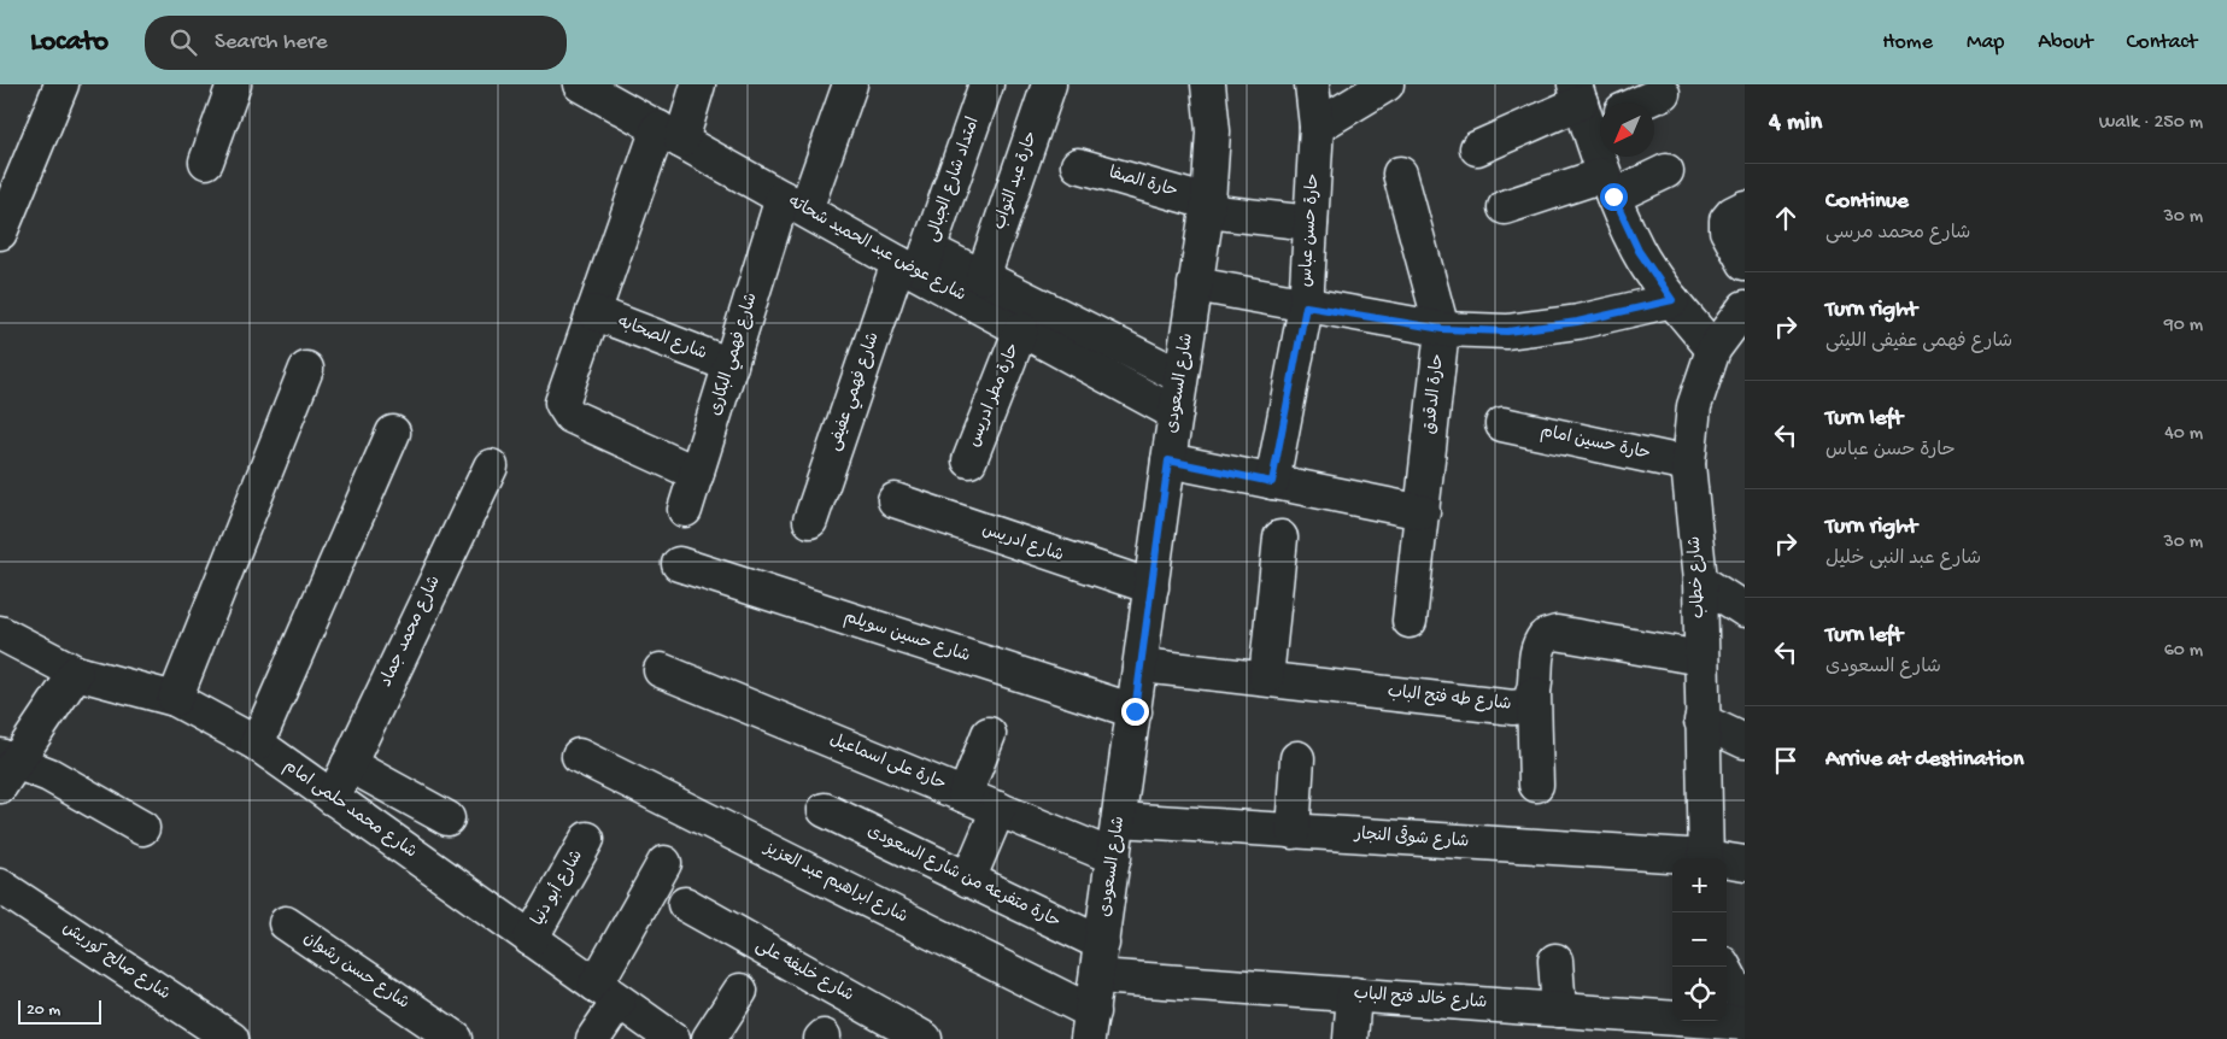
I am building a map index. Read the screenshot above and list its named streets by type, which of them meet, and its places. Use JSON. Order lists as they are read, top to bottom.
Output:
{
  "streets": {
    "street": [
      "امتداد شارع الجبالى",
      "حارة عبد التواب",
      "حارة الصفا",
      "حارة حسن عباس",
      "شارع عوض عبد الحميد شحاته",
      "شارع الصحابه",
      "شارع فهمي البكارى",
      "شارع السعودى",
      "شارع فهمي عفيفى",
      "حارة الدقدق",
      "حارة مطر ادريس",
      "حارة حسين امام",
      "شارع ادريس",
      "شارع خطاب",
      "شارع محمد جماد",
      "شارع حسين سويلم",
      "شارع طه فتح الباب",
      "حارة على اسماعيل",
      "شارع محمد حلمى امام",
      "شارع شوقى النجار",
      "حارة متفرعه من شارع السعودى",
      "شارع ابراهيم عبد العزيز",
      "شارع أبو دنيا",
      "شارع صالح كوريش",
      "شارع حسن رشوان",
      "شارع خليفه على",
      "شارع خالد فتح الباب"
    ]
  },
  "crossings": [
    ["امتداد شارع الجبالى", "شارع عوض عبد الحميد شحاته"],
    ["امتداد شارع الجبالى", "شارع فهمي عفيفى"],
    ["حارة الصفا", "حارة حسن عباس"],
    ["حارة الصفا", "شارع السعودى"],
    ["شارع عوض عبد الحميد شحاته", "شارع فهمي البكارى"],
    ["شارع عوض عبد الحميد شحاته", "شارع السعودى"],
    ["شارع عوض عبد الحميد شحاته", "شارع فهمي عفيفى"],
    ["شارع عوض عبد الحميد شحاته", "حارة مطر ادريس"],
    ["شارع الصحابه", "شارع فهمي البكارى"],
    ["شارع السعودى", "شارع ادريس"],
    ["شارع السعودى", "شارع حسين سويلم"],
    ["شارع السعودى", "شارع طه فتح الباب"],
    ["شارع السعودى", "حارة على اسماعيل"],
    ["شارع السعودى", "شارع شوقى النجار"],
    ["شارع السعودى", "حارة متفرعه من شارع السعودى"],
    ["شارع السعودى", "شارع ابراهيم عبد العزيز"],
    ["شارع السعودى", "شارع خالد فتح الباب"],
    ["حارة حسين امام", "شارع خطاب"],
    ["شارع خطاب", "شارع طه فتح الباب"],
    ["شارع محمد جماد", "شارع محمد حلمى امام"],
    ["شارع محمد حلمى امام", "شارع أبو دنيا"],
    ["حارة متفرعه من شارع السعودى", "شارع خالد فتح الباب"]
  ],
  "scale_bar": "20 m",
  "north": "bottom left",
  "page": {
    "header": "Locato",
    "search": "Search here",
    "nav": [
      "Home",
      "Map",
      "About",
      "Contact"
    ],
    "heading": ["4 min", "Walk · 250 m"],
    "list": [
      ["Continue", "شارع محمد مرسى", "30 m"],
      ["Turn right", "شارع فهمى عفيفى الليثى", "90 m"],
      ["Turn left", "حارة حسن عباس", "40 m"],
      ["Turn right", "شارع عبد النبى خليل", "30 m"],
      ["Turn left", "شارع السعودى", "60 m"],
      "Arrive at destination"
    ],
    "map_buttons": ["+", "−"],
    "scale": "20 m"
  }
}
